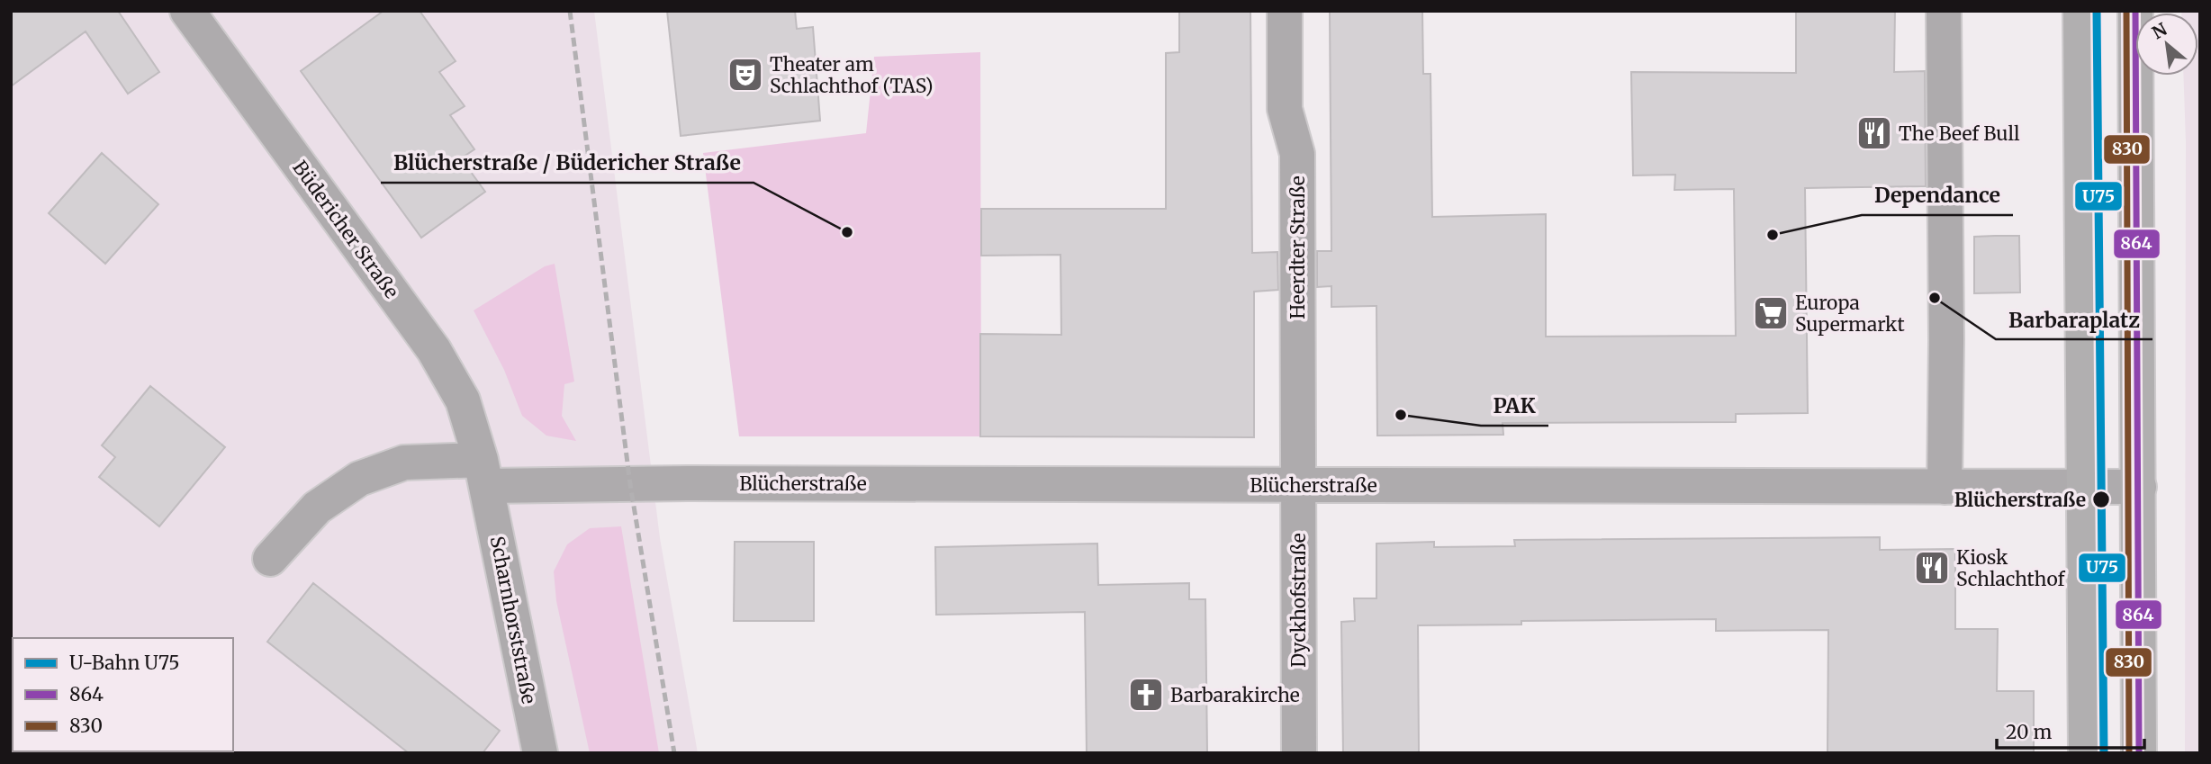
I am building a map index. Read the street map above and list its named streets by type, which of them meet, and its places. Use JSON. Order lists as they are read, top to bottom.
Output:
{
  "streets": {
    "street": [
      "Büdericher Straße",
      "Heerdter Straße",
      "Blücherstraße",
      "Dyckhofstraße",
      "Scharnhorststraße"
    ]
  },
  "crossings": [
    ["Büdericher Straße", "Blücherstraße"],
    ["Büdericher Straße", "Scharnhorststraße"],
    ["Heerdter Straße", "Blücherstraße"],
    ["Heerdter Straße", "Dyckhofstraße"],
    ["Blücherstraße", "Dyckhofstraße"],
    ["Blücherstraße", "Scharnhorststraße"]
  ],
  "places": {
    "theatre": ["Theater am Schlachthof (TAS)"],
    "restaurant": ["The Beef Bull", "Kiosk Schlachthof"],
    "other": [
      "Blücherstraße / Büdericher Straße",
      "Dependance",
      "Barbaraplatz",
      "PAK",
      "Blücherstraße"
    ],
    "supermarket": ["Europa Supermarkt"],
    "church": ["Barbarakirche"]
  },
  "lines": ["metro line U75", "transit line 864", "transit line 830"],
  "legend": ["U-Bahn U75", "864", "830"],
  "scale_bar": "20 m",
  "north": "top left"
}
